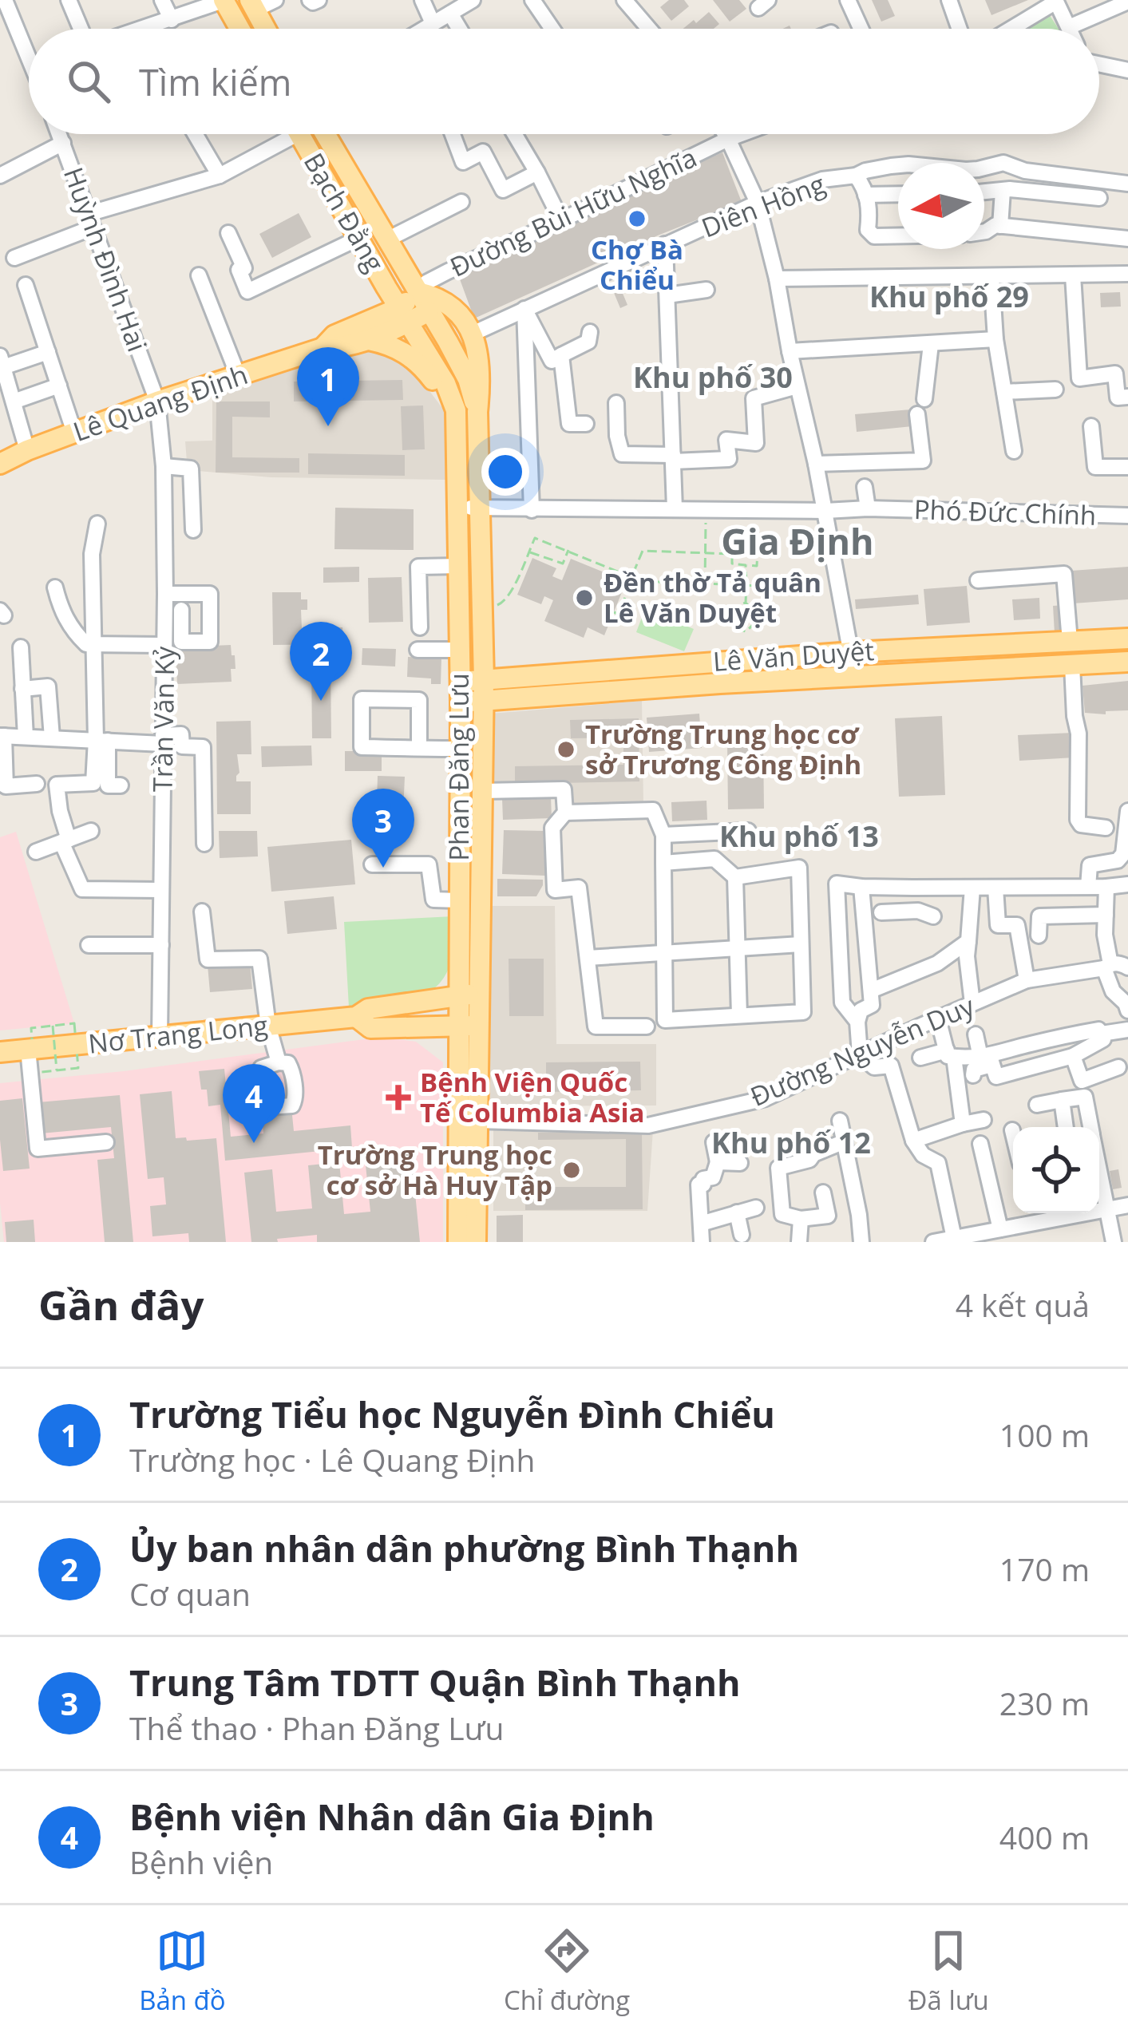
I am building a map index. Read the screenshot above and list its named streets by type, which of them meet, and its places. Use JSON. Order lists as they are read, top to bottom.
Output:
{
  "streets": {
    "main road": [
      "Bạch Đằng",
      "Lê Quang Định",
      "Lê Văn Duyệt",
      "Phan Đăng Lưu",
      "Nơ Trang Long"
    ],
    "street": [
      "Diên Hồng",
      "Đường Bùi Hữu Nghĩa",
      "Huỳnh Đình Hai",
      "Phó Đức Chính",
      "Trần Văn Kỷ",
      "Đường Nguyễn Duy"
    ]
  },
  "crossings": [
    ["Diên Hồng", "Phan Đăng Lưu"],
    ["Bạch Đằng", "Đường Bùi Hữu Nghĩa"],
    ["Bạch Đằng", "Lê Quang Định"],
    ["Bạch Đằng", "Phan Đăng Lưu"],
    ["Đường Bùi Hữu Nghĩa", "Phan Đăng Lưu"],
    ["Huỳnh Đình Hai", "Lê Quang Định"],
    ["Huỳnh Đình Hai", "Trần Văn Kỷ"],
    ["Lê Quang Định", "Trần Văn Kỷ"],
    ["Lê Quang Định", "Phan Đăng Lưu"],
    ["Phó Đức Chính", "Phan Đăng Lưu"],
    ["Lê Văn Duyệt", "Phan Đăng Lưu"],
    ["Trần Văn Kỷ", "Nơ Trang Long"],
    ["Phan Đăng Lưu", "Nơ Trang Long"],
    ["Phan Đăng Lưu", "Đường Nguyễn Duy"]
  ],
  "districts": [
    "Khu phố 29",
    "Khu phố 30",
    "Gia Định",
    "Khu phố 13",
    "Khu phố 12"
  ],
  "places": {
    "other": [
      "Chợ Bà Chiểu",
      "Đền thờ Tả quân Lê Văn Duyệt",
      "Trường Trung học cơ sở Trương Công Định",
      "Trường Trung học cơ sở Hà Huy Tập"
    ],
    "health": ["Bệnh Viện Quốc Tế Columbia Asia"]
  },
  "north": "left",
  "page": {
    "search": "Tìm kiếm",
    "pins": [
      "1",
      "2",
      "3",
      "4"
    ],
    "heading": ["Gần đây", "4 kết quả"],
    "list": [
      {
        "mark": "1",
        "name": "Trường Tiểu học Nguyễn Đình Chiểu",
        "note": "Trường học · Lê Quang Định",
        "value": "100 m"
      },
      {
        "mark": "2",
        "name": "Ủy ban nhân dân phường Bình Thạnh",
        "note": "Cơ quan",
        "value": "170 m"
      },
      {
        "mark": "3",
        "name": "Trung Tâm TDTT Quận Bình Thạnh",
        "note": "Thể thao · Phan Đăng Lưu",
        "value": "230 m"
      },
      {
        "mark": "4",
        "name": "Bệnh viện Nhân dân Gia Định",
        "note": "Bệnh viện",
        "value": "400 m"
      }
    ],
    "nav": ["Bản đồ", "Chỉ đường", "Đã lưu"]
  }
}
